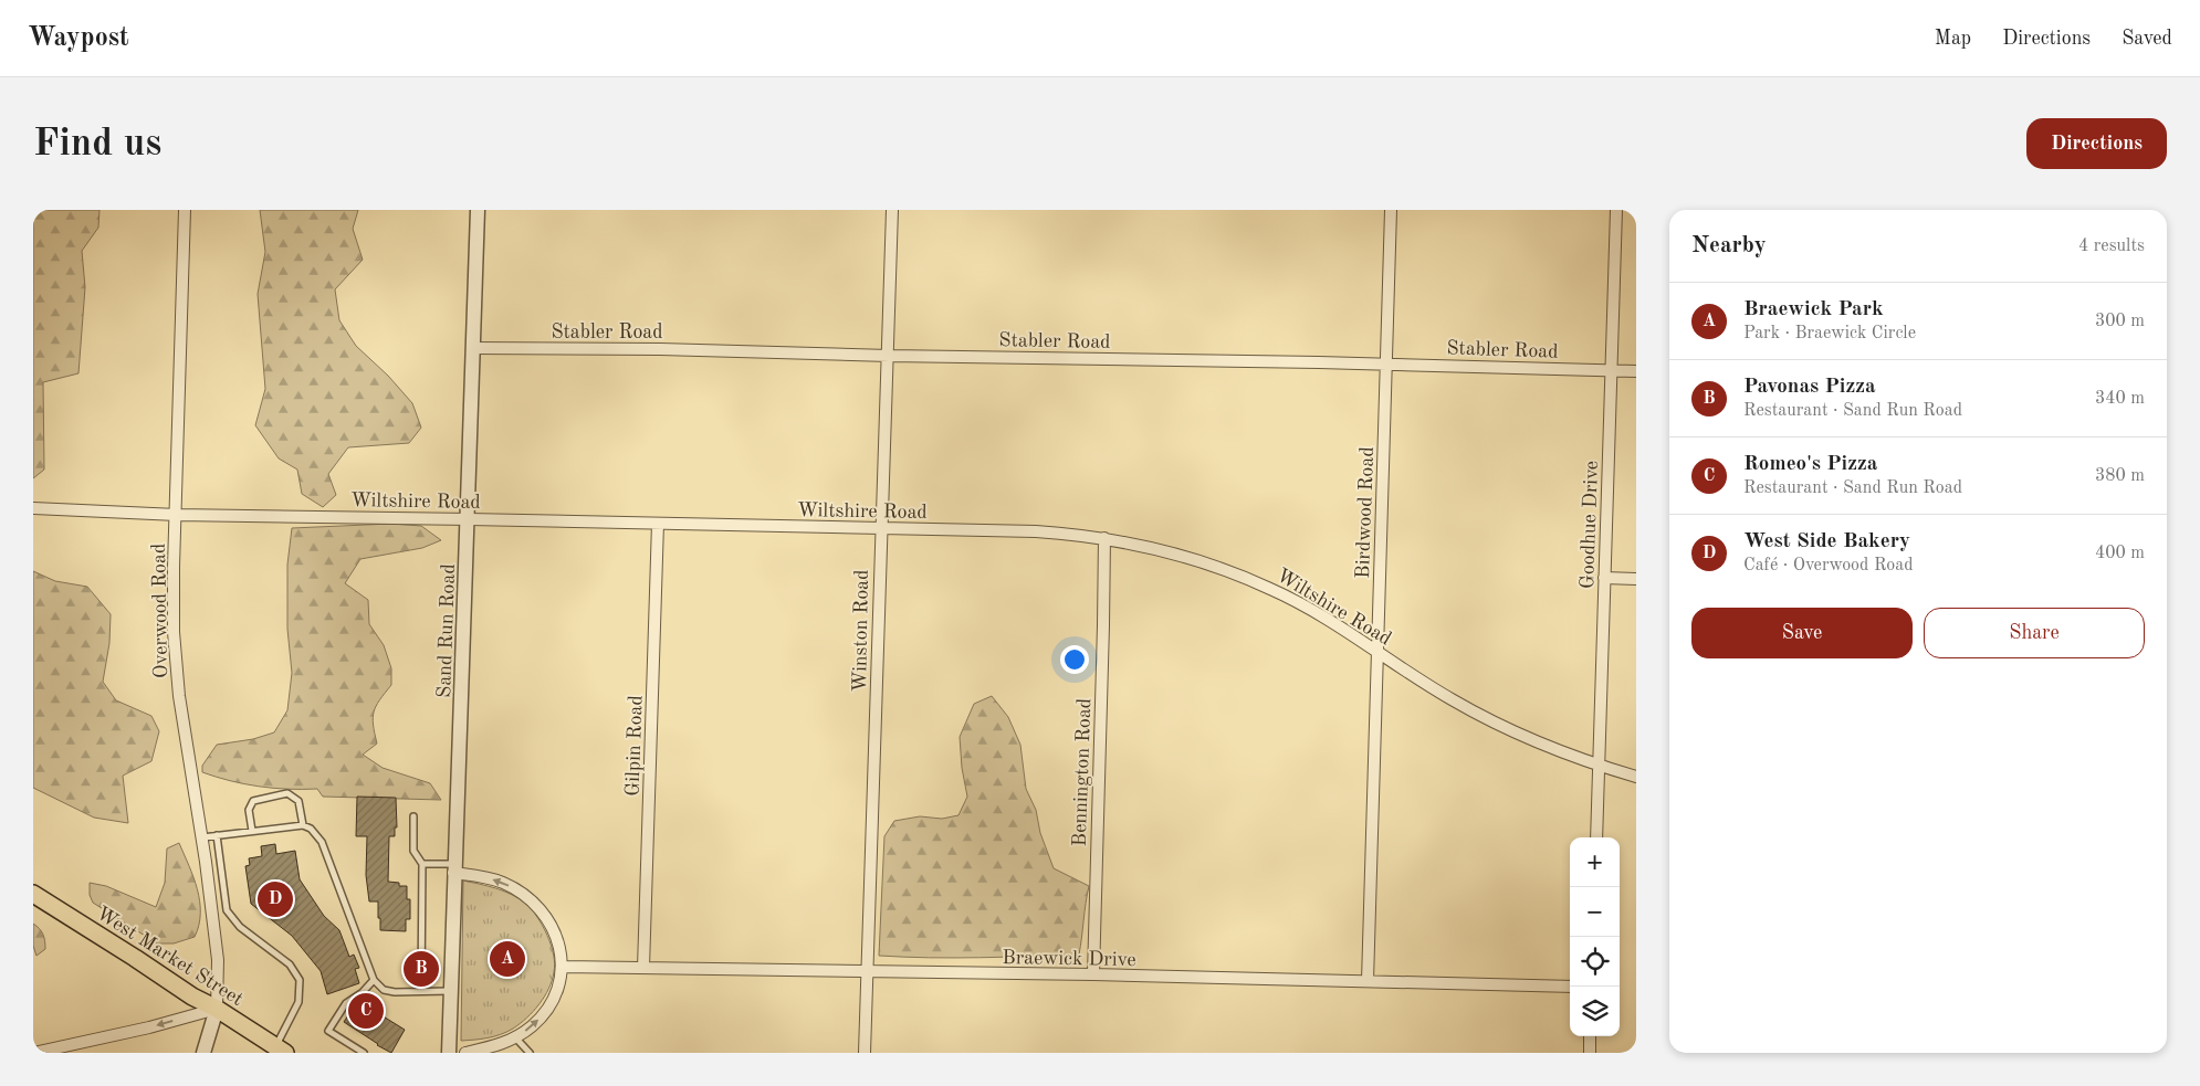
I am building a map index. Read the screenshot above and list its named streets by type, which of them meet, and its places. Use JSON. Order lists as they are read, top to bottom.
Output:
{
  "streets": {
    "main road": ["West Market Street"],
    "street": [
      "Stabler Road",
      "Wiltshire Road",
      "Birdwood Road",
      "Goodhue Drive",
      "Overwood Road",
      "Sand Run Road",
      "Winston Road",
      "Gilpin Road",
      "Bennington Road",
      "Braewick Drive"
    ]
  },
  "crossings": [
    ["Stabler Road", "Birdwood Road"],
    ["Stabler Road", "Goodhue Drive"],
    ["Stabler Road", "Sand Run Road"],
    ["Stabler Road", "Winston Road"],
    ["Wiltshire Road", "Birdwood Road"],
    ["Wiltshire Road", "Goodhue Drive"],
    ["Wiltshire Road", "Overwood Road"],
    ["Wiltshire Road", "Sand Run Road"],
    ["Wiltshire Road", "Winston Road"],
    ["Wiltshire Road", "Gilpin Road"],
    ["Wiltshire Road", "Bennington Road"],
    ["Birdwood Road", "Braewick Drive"],
    ["Overwood Road", "West Market Street"],
    ["Winston Road", "Braewick Drive"],
    ["Gilpin Road", "Braewick Drive"],
    ["Bennington Road", "Braewick Drive"]
  ],
  "page": {
    "header": "Waypost",
    "nav": ["Map", "Directions", "Saved"],
    "buttons": [
      "Directions",
      ["Save", "Share"]
    ],
    "title": "Find us",
    "heading": ["Nearby", "4 results"],
    "list": [
      {
        "mark": "A",
        "name": "Braewick Park",
        "note": "Park · Braewick Circle",
        "value": "300 m"
      },
      {
        "mark": "B",
        "name": "Pavonas Pizza",
        "note": "Restaurant · Sand Run Road",
        "value": "340 m"
      },
      {
        "mark": "C",
        "name": "Romeo's Pizza",
        "note": "Restaurant · Sand Run Road",
        "value": "380 m"
      },
      {
        "mark": "D",
        "name": "West Side Bakery",
        "note": "Café · Overwood Road",
        "value": "400 m"
      }
    ],
    "map_buttons": ["+", "−"],
    "pins": [
      "D",
      "A",
      "B",
      "C"
    ]
  }
}
